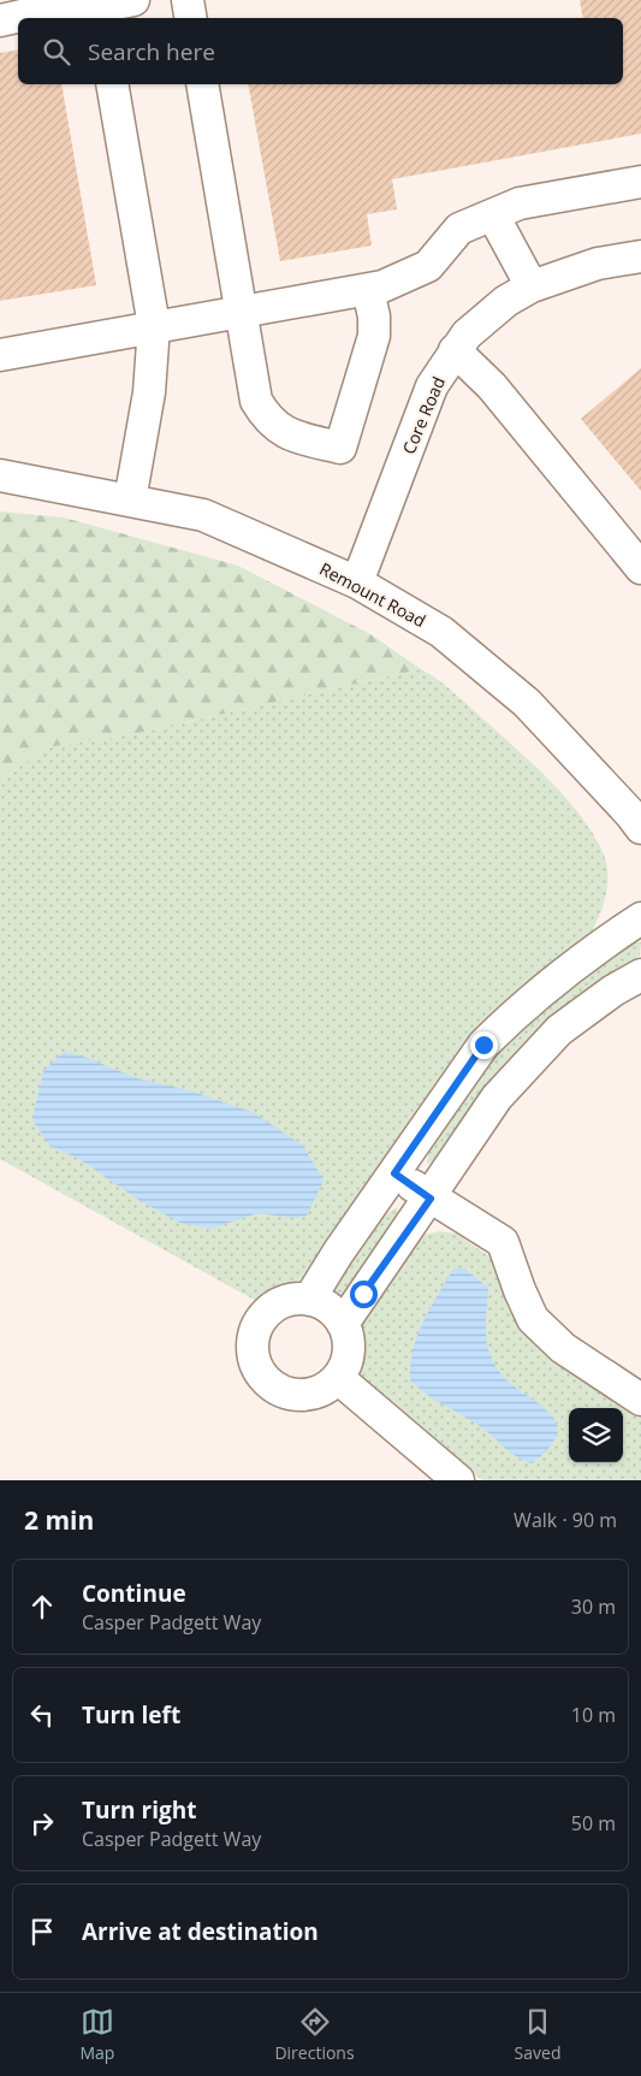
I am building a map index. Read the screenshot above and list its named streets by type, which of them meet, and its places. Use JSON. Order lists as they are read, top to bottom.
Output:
{
  "streets": {
    "street": ["Core Road", "Remount Road"]
  },
  "crossings": [
    ["Core Road", "Remount Road"]
  ],
  "page": {
    "search": "Search here",
    "heading": ["2 min", "Walk · 90 m"],
    "list": [
      ["Continue", "Casper Padgett Way", "30 m"],
      ["Turn left", "10 m"],
      ["Turn right", "Casper Padgett Way", "50 m"],
      "Arrive at destination"
    ],
    "nav": ["Map", "Directions", "Saved"]
  }
}
